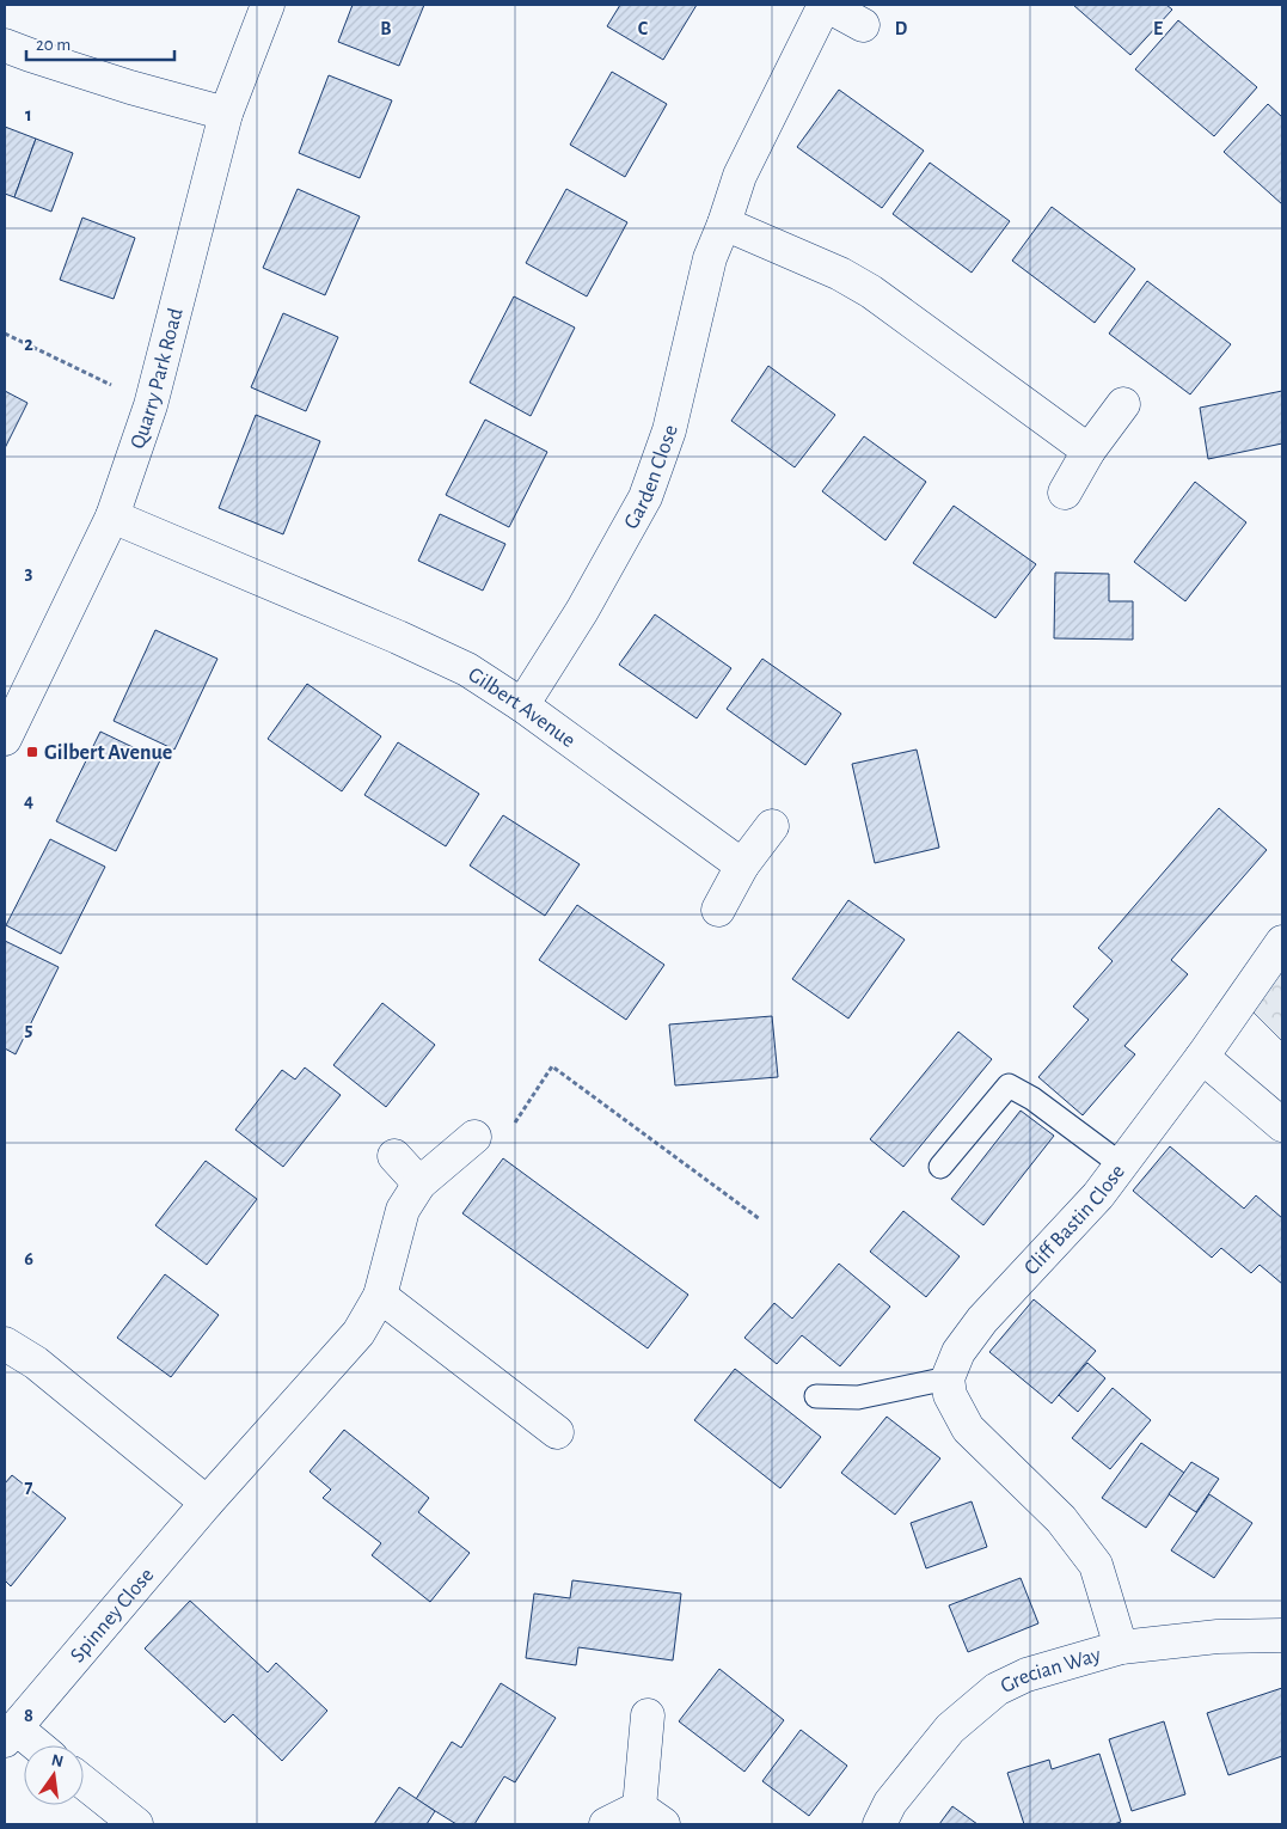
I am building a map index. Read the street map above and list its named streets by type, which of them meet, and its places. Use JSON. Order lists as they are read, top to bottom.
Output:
{
  "streets": {
    "street": [
      "Quarry Park Road",
      "Garden Close",
      "Gilbert Avenue",
      "Cliff Bastin Close",
      "Spinney Close",
      "Grecian Way"
    ]
  },
  "crossings": [
    ["Quarry Park Road", "Gilbert Avenue"],
    ["Garden Close", "Gilbert Avenue"]
  ],
  "places": {
    "transit": ["Gilbert Avenue"]
  },
  "scale_bar": "20 m",
  "north": "top",
  "grid": {
    "columns": [
      "B",
      "C",
      "D",
      "E"
    ],
    "rows": [
      "1",
      "2",
      "3",
      "4",
      "5",
      "6",
      "7",
      "8"
    ]
  }
}
